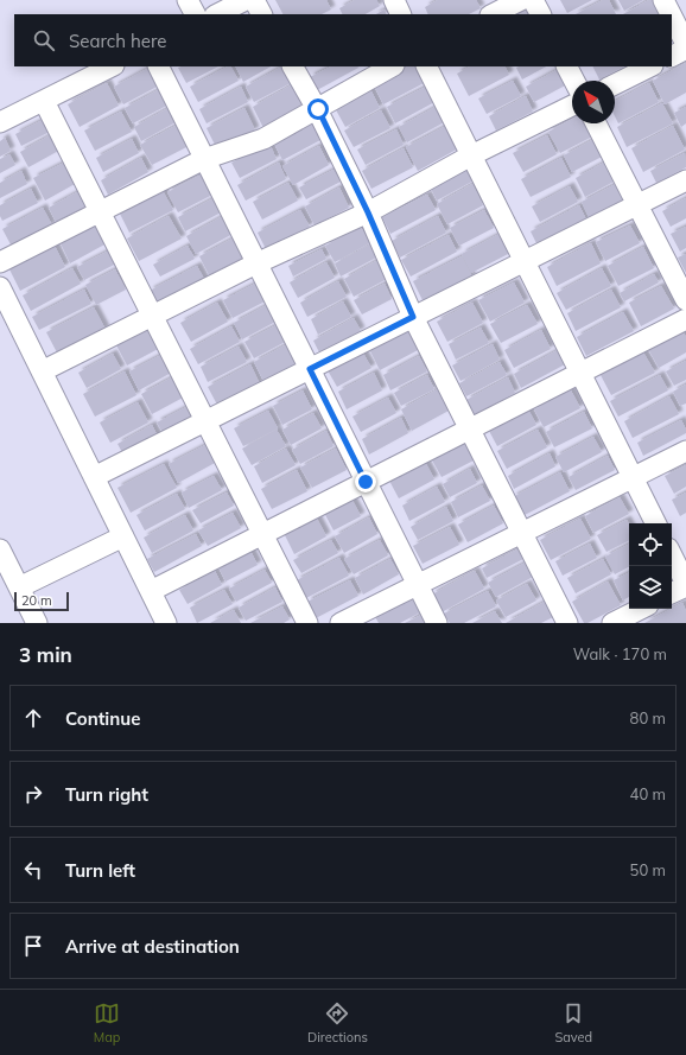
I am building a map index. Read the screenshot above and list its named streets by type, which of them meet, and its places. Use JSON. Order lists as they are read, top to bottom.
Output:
{
  "scale_bar": "20 m",
  "north": "top left",
  "page": {
    "search": "Search here",
    "scale": "20 m",
    "heading": ["3 min", "Walk · 170 m"],
    "list": [
      ["Continue", "80 m"],
      ["Turn right", "40 m"],
      ["Turn left", "50 m"],
      "Arrive at destination"
    ],
    "nav": ["Map", "Directions", "Saved"]
  }
}
